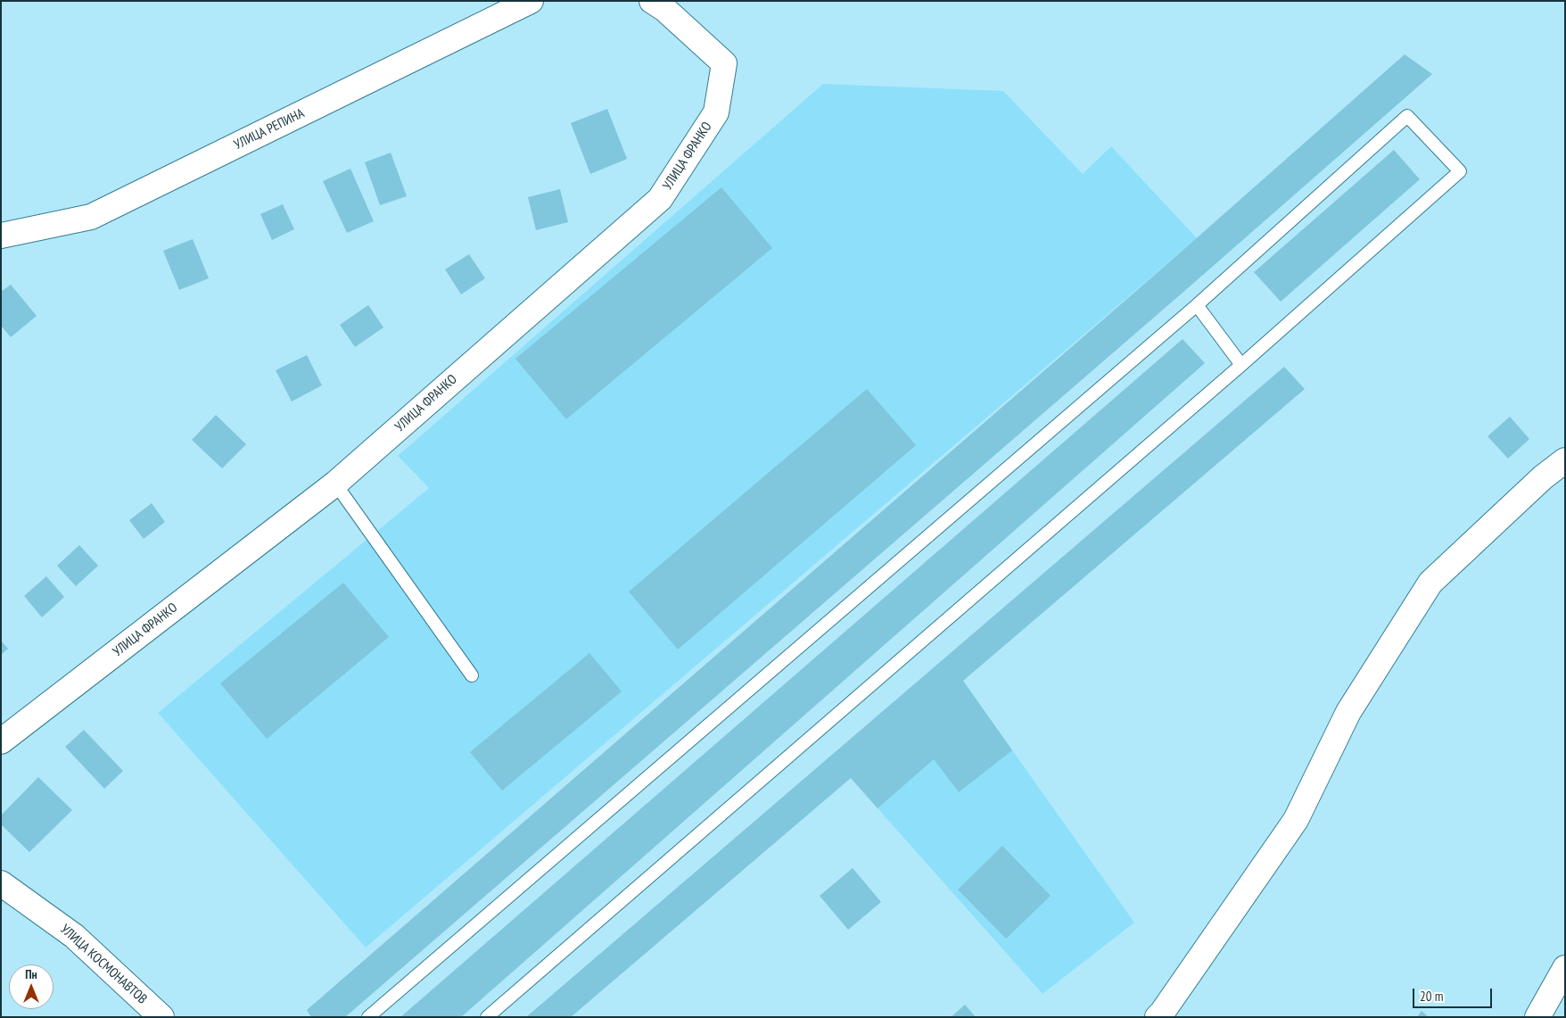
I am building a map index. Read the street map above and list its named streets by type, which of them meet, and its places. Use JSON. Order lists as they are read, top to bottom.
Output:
{
  "streets": {
    "street": ["УЛИЦА РЕПИНА", "УЛИЦА ФРАНКО", "УЛИЦА КОСМОНАВТОВ"]
  },
  "scale_bar": "20 m",
  "north": "top"
}
